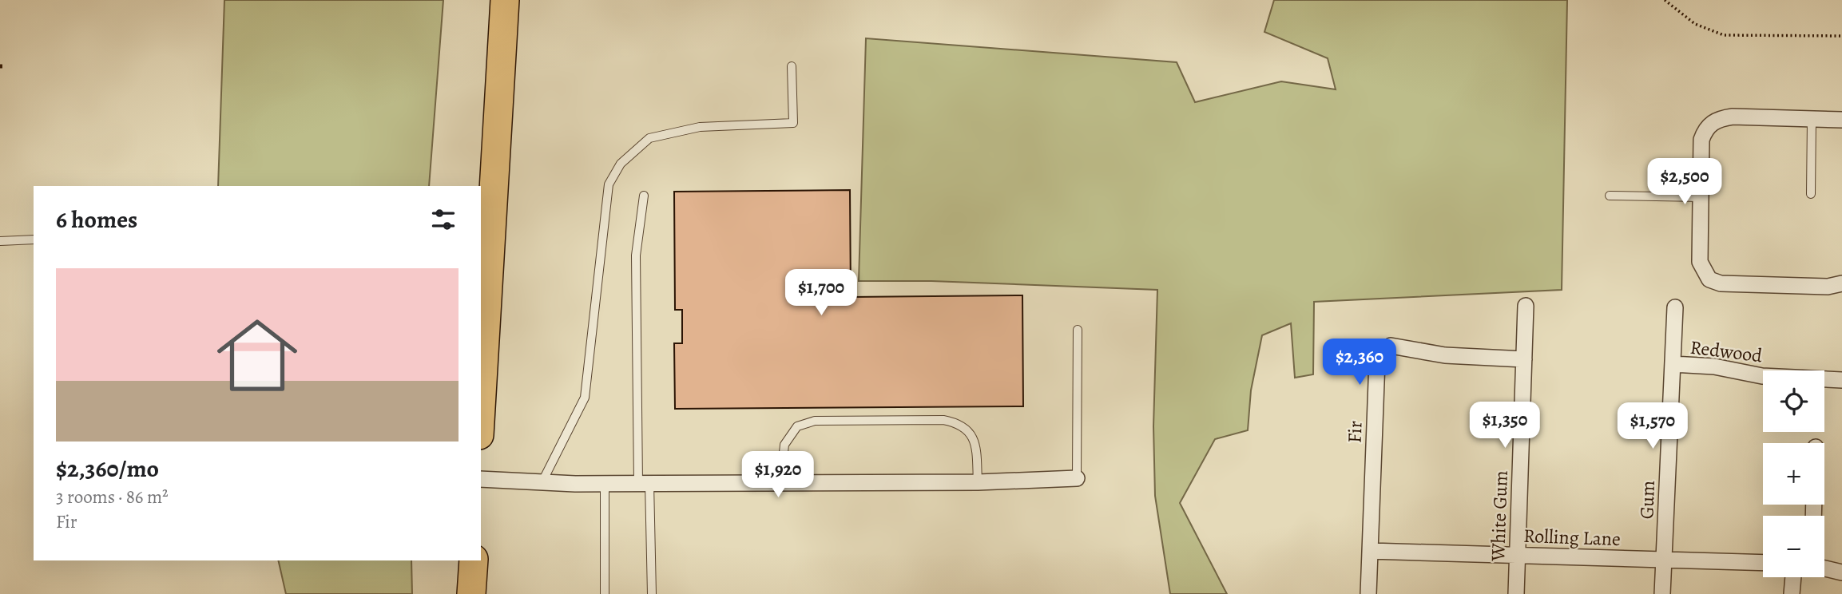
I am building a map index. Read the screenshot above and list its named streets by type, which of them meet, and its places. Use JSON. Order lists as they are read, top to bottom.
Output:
{
  "streets": {
    "street": [
      "Redwood",
      "Fir",
      "Gum",
      "White Gum",
      "Rolling Lane"
    ]
  },
  "crossings": [
    ["Redwood", "Gum"],
    ["Fir", "White Gum"],
    ["Fir", "Rolling Lane"],
    ["Gum", "Rolling Lane"],
    ["White Gum", "Rolling Lane"]
  ],
  "page": {
    "price": [
      "$2,500",
      "$1,700",
      "$2,360",
      "$1,350",
      "$1,570",
      "$1,920"
    ],
    "heading": "6 homes",
    "list": [
      {
        "name": "$2,360/mo",
        "note": "3 rooms · 86 m² · Fir"
      }
    ],
    "map_buttons": ["+", "−"]
  }
}
